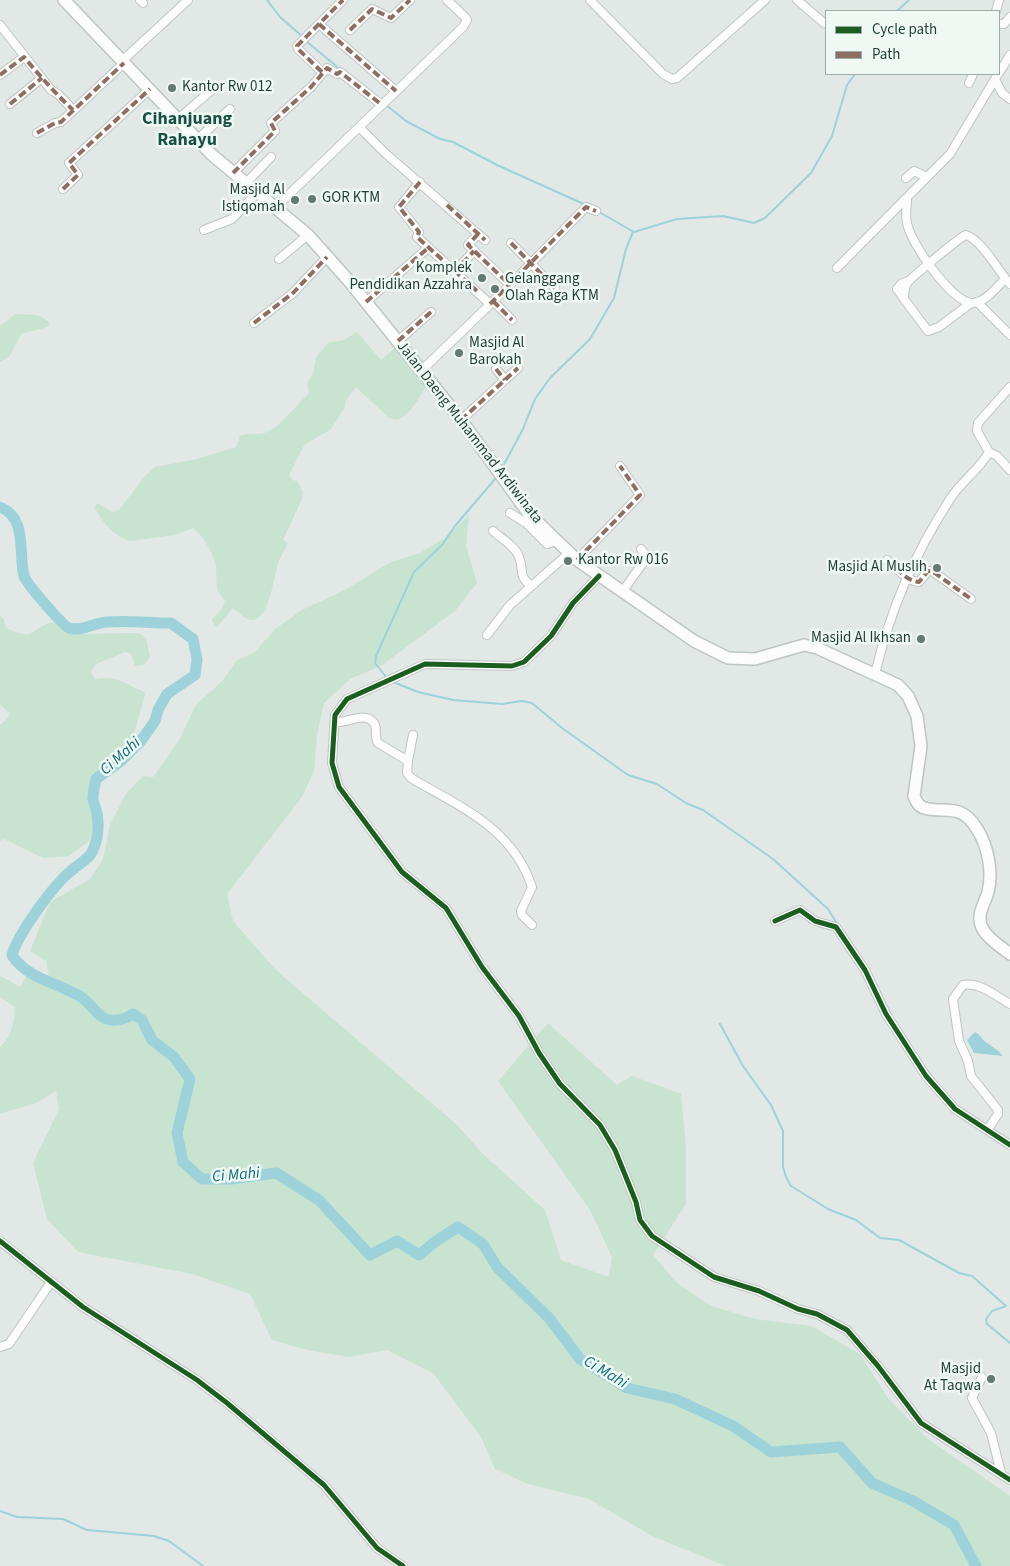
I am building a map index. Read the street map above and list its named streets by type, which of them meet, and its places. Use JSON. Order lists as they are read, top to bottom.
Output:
{
  "streets": {
    "main road": ["Jalan Daeng Muhammad Ardiwinata"]
  },
  "districts": ["Cihanjuang Rahayu"],
  "water": ["Ci Mahi"],
  "places": [
    "Kantor Rw 012",
    "GOR KTM",
    "Masjid Al Istiqomah",
    "Komplek Pendidikan Azzahra",
    "Gelanggang Olah Raga KTM",
    "Masjid Al Barokah",
    "Kantor Rw 016",
    "Masjid Al Muslih",
    "Masjid Al Ikhsan",
    "Masjid At Taqwa"
  ],
  "legend": ["Cycle path", "Path"]
}
